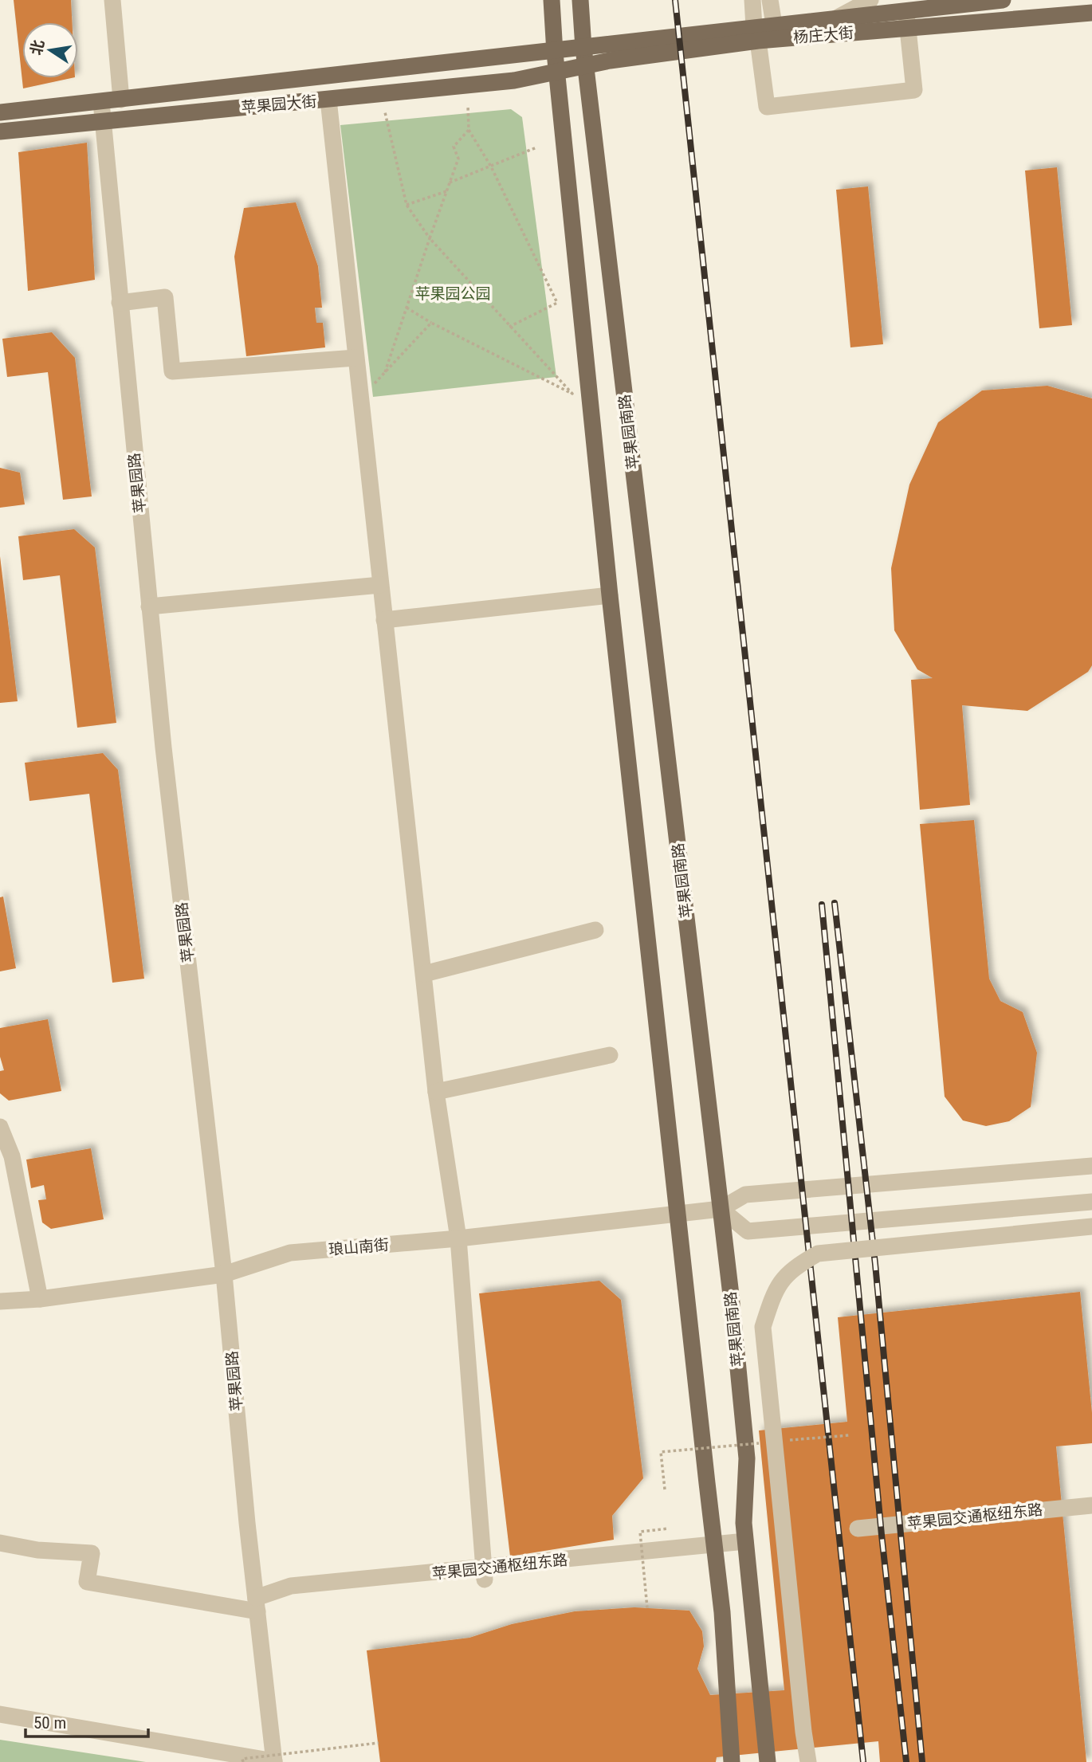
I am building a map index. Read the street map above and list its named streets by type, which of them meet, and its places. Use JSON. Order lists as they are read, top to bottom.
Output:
{
  "streets": {
    "main road": ["杨庄大街", "苹果园大街", "苹果园南路"],
    "street": ["苹果园路", "琅山南街", "苹果园交通枢纽东路"]
  },
  "crossings": [
    ["杨庄大街", "苹果园大街"],
    ["杨庄大街", "苹果园南路"],
    ["苹果园大街", "苹果园路"],
    ["苹果园南路", "琅山南街"],
    ["苹果园南路", "苹果园交通枢纽东路"],
    ["苹果园路", "琅山南街"],
    ["苹果园路", "苹果园交通枢纽东路"]
  ],
  "parks": ["苹果园公园"],
  "scale_bar": "50 m",
  "north": "left"
}
